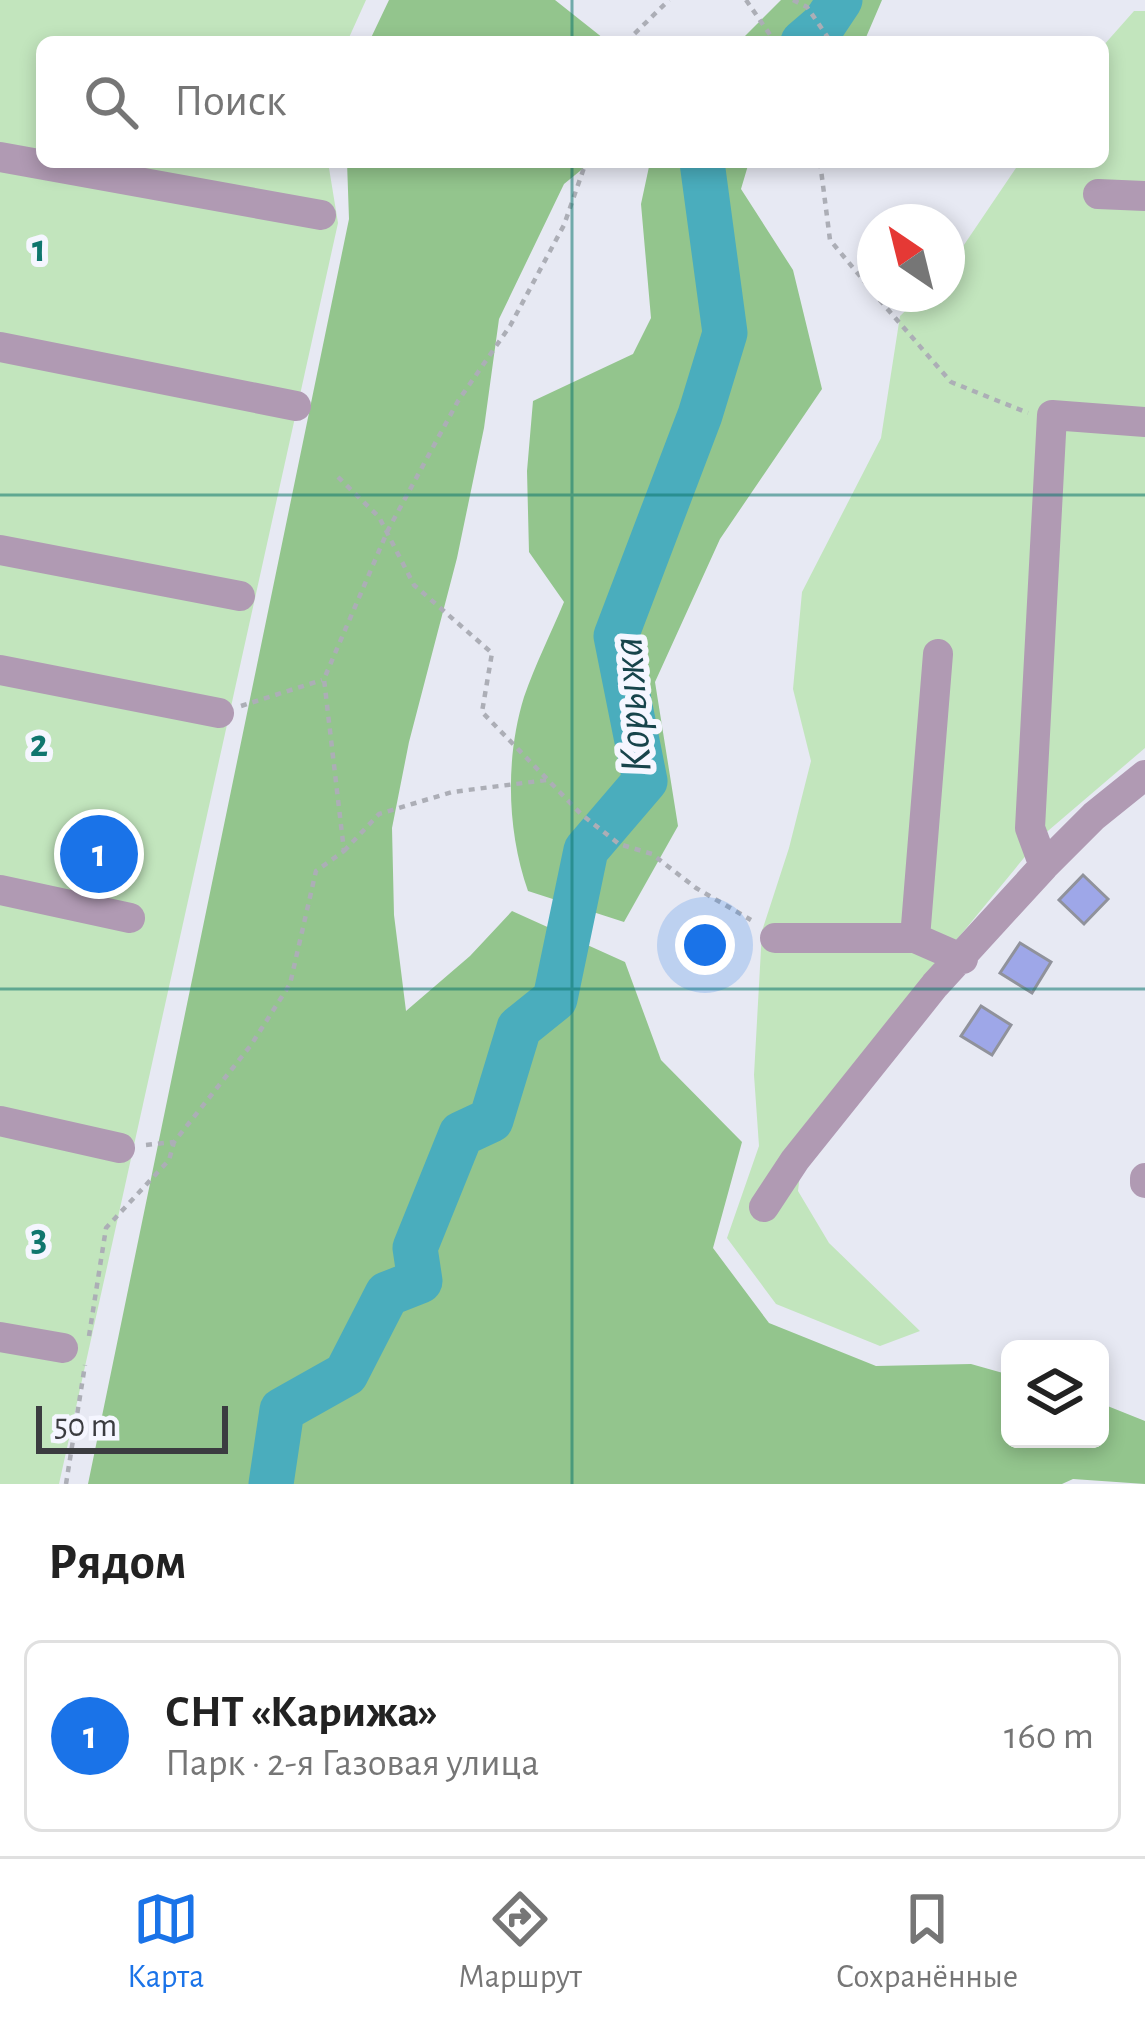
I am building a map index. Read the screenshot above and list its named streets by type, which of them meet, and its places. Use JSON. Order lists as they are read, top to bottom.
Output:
{
  "water": ["Корыжа"],
  "scale_bar": "50 m",
  "north": "top left",
  "page": {
    "search": "Поиск",
    "pins": "1",
    "scale": "50 m",
    "heading": "Рядом",
    "list": [
      {
        "mark": "1",
        "name": "СНТ «Карижа»",
        "note": "Парк · 2-я Газовая улица",
        "value": "160 m"
      }
    ],
    "nav": ["Карта", "Маршрут", "Сохранённые"]
  },
  "grid": {
    "rows": ["1", "2", "3"]
  }
}
